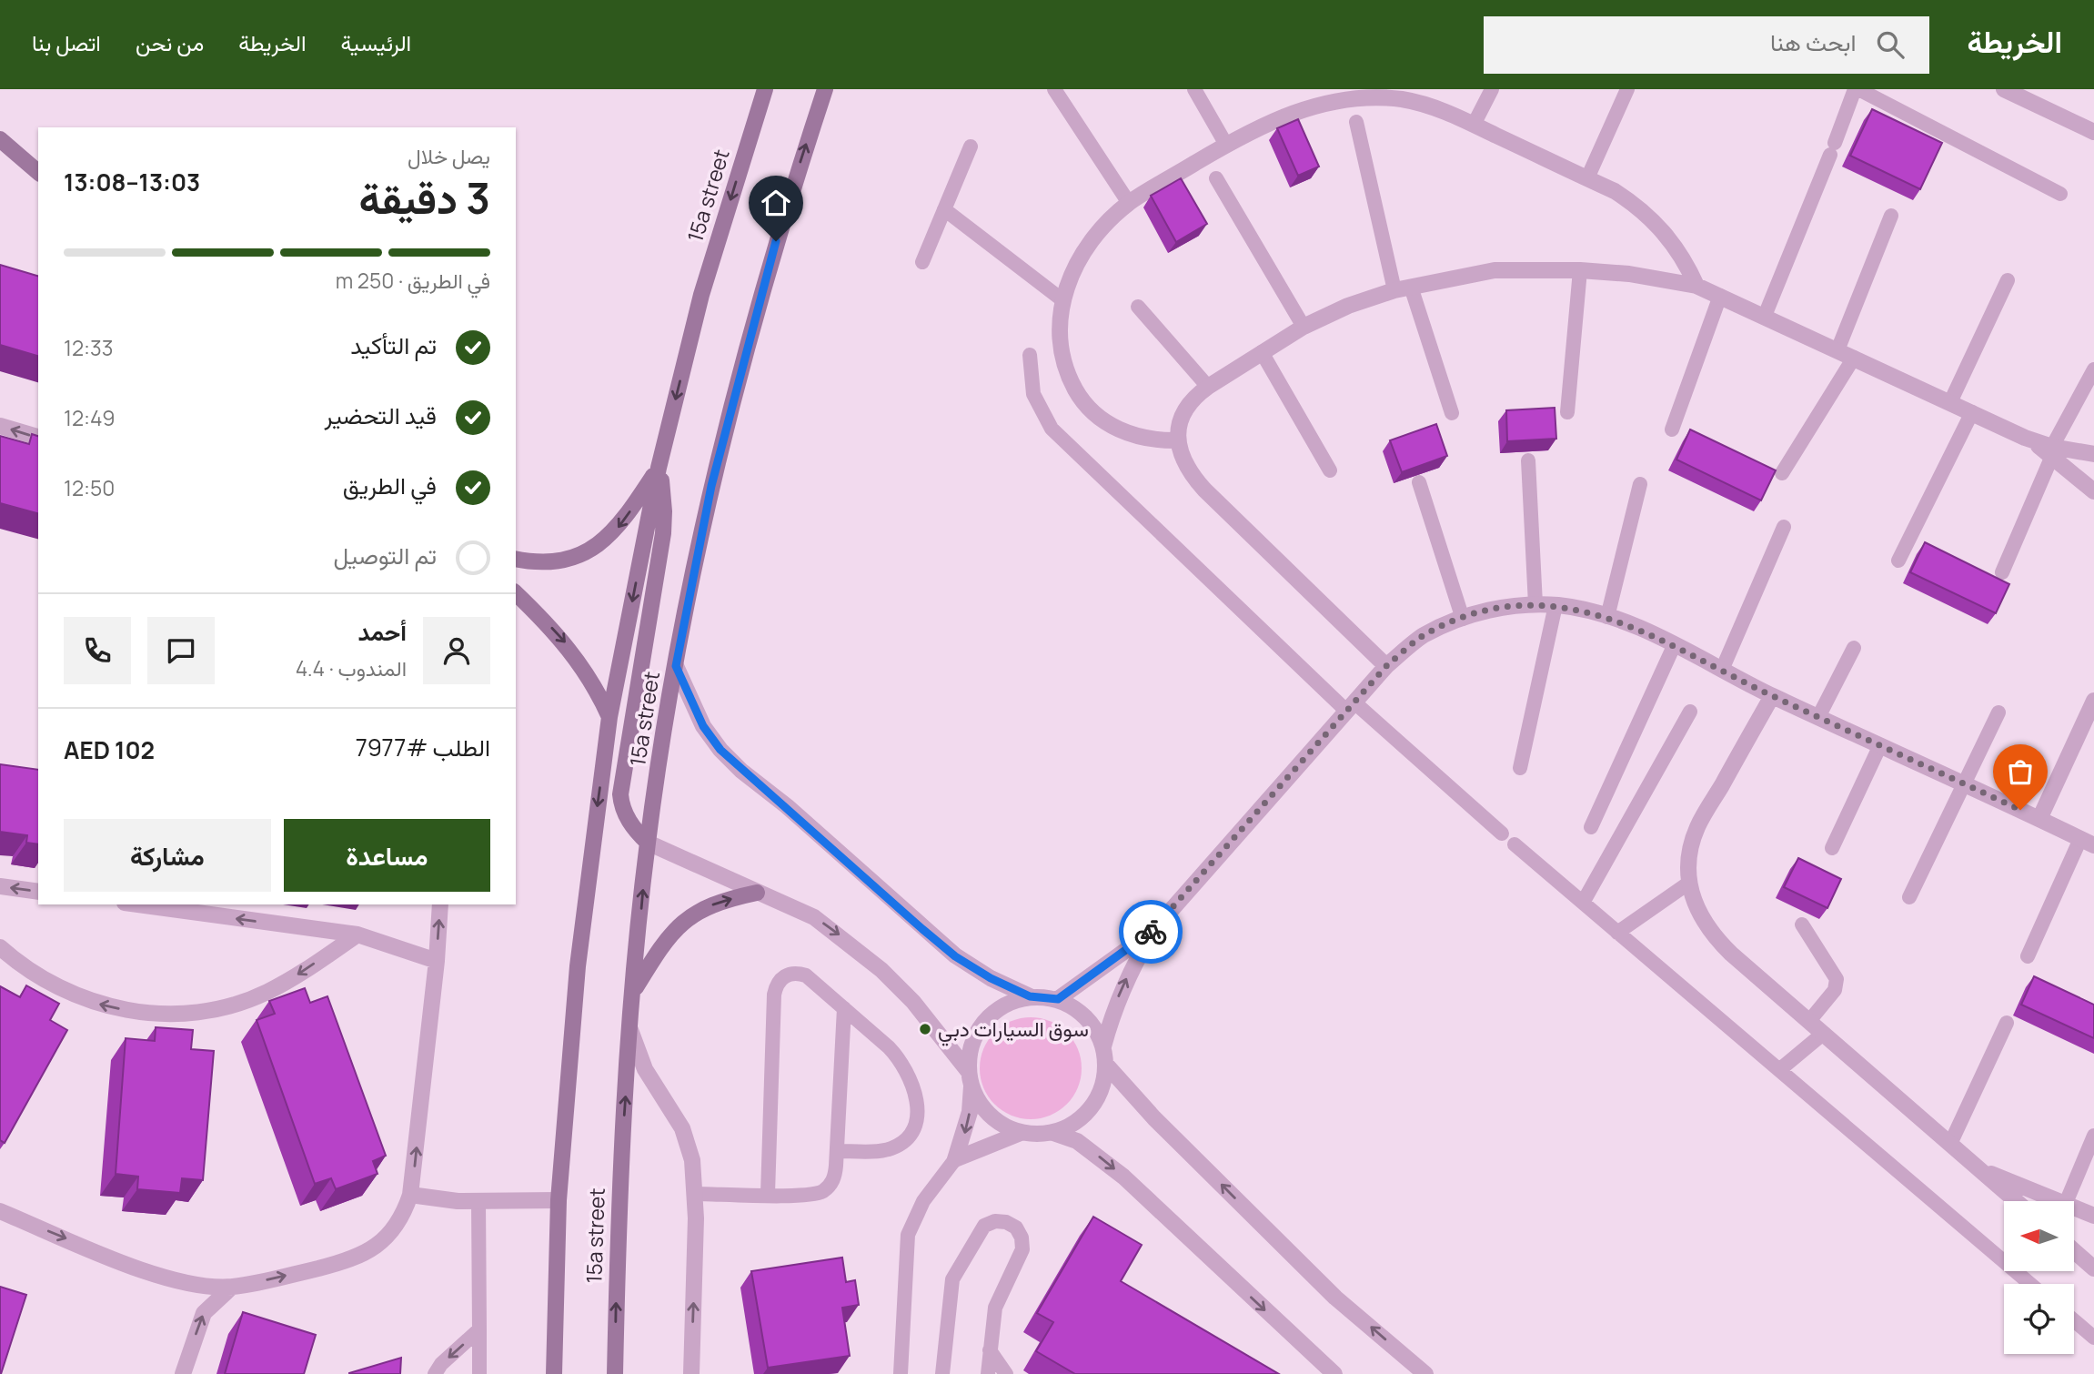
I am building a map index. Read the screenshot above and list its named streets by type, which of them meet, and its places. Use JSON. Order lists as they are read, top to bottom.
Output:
{
  "streets": {
    "main road": ["15a street"]
  },
  "places": ["سوق السيارات دبي"],
  "north": "left",
  "page": {
    "header": "الخريطة",
    "search": "ابحث هنا",
    "nav": [
      "الرئيسية",
      "الخريطة",
      "من نحن",
      "اتصل بنا"
    ],
    "heading": ["3 دقيقة", "يصل خلال", "13:03–13:08"],
    "panel": [
      "أحمد",
      "المندوب · 4.4",
      "الطلب #7977",
      "AED 102"
    ],
    "bar": "في الطريق · 250 m",
    "list": [
      ["تم التأكيد", "12:33"],
      ["قيد التحضير", "12:49"],
      ["في الطريق", "12:50"],
      "تم التوصيل"
    ],
    "buttons": ["مساعدة", "مشاركة"]
  }
}
